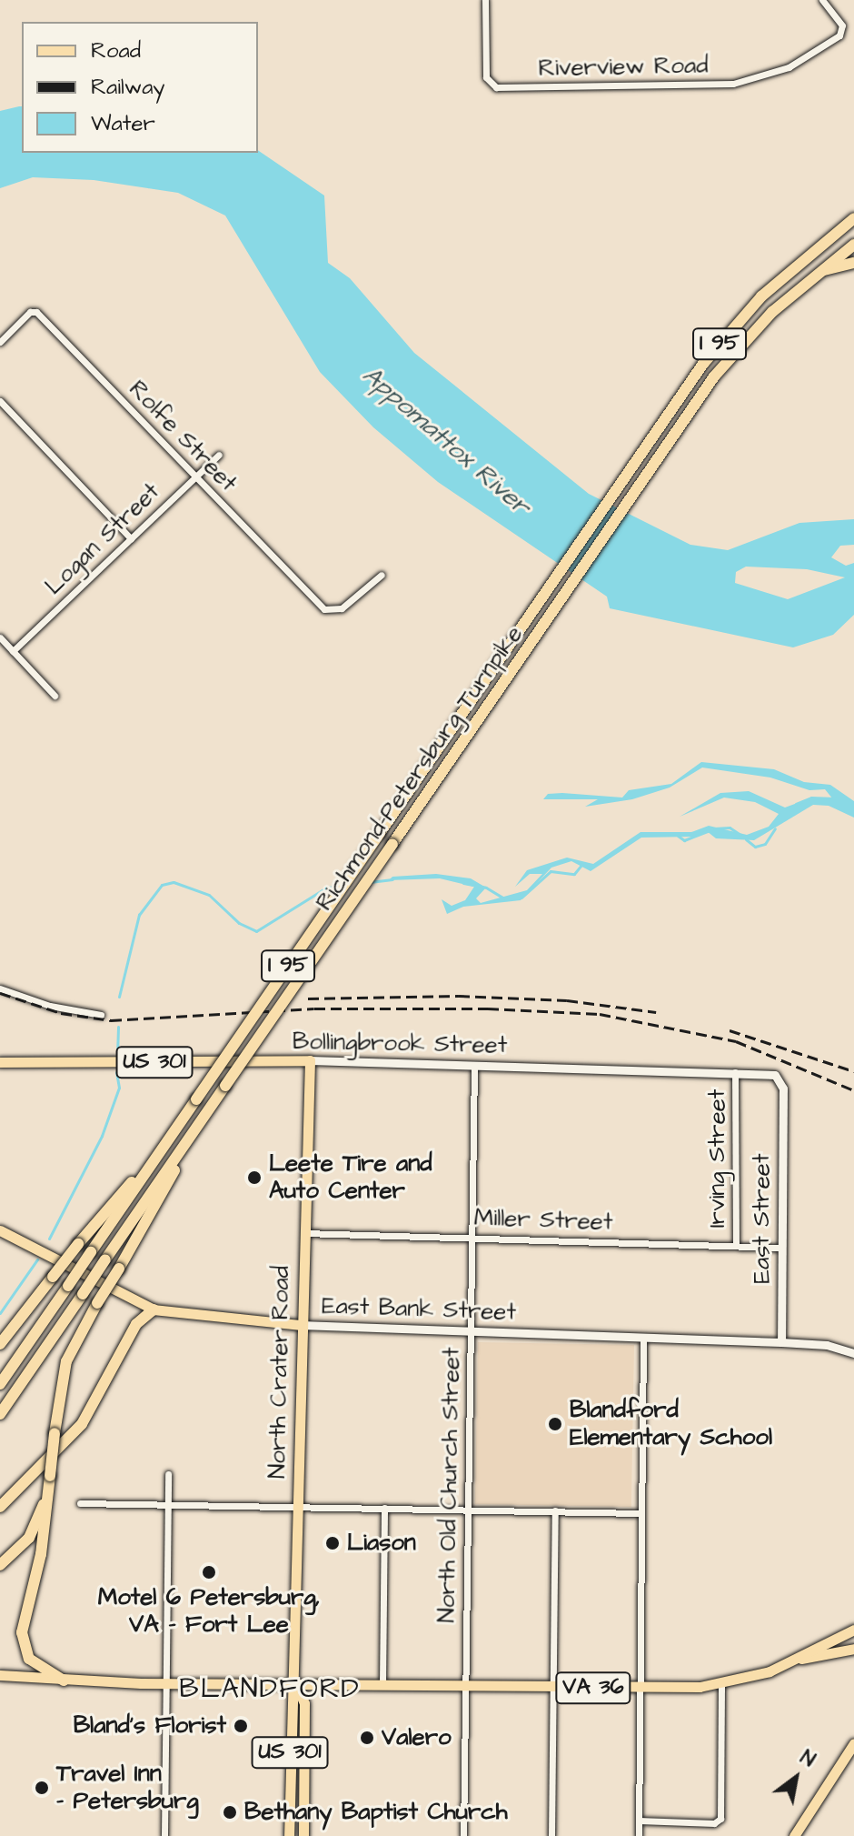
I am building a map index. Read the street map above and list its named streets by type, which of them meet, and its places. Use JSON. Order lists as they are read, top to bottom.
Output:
{
  "streets": {
    "highway": ["I 95", "Richmond-Petersburg Turnpike"],
    "main road": [
      "Bollingbrook Street",
      "US 301",
      "East Bank Street",
      "North Crater Road",
      "VA 36"
    ],
    "street": [
      "Riverview Road",
      "Rolfe Street",
      "Logan Street",
      "Irving Street",
      "East Street",
      "Miller Street",
      "North Old Church Street"
    ]
  },
  "crossings": [
    ["Rolfe Street", "Logan Street"],
    ["Bollingbrook Street", "Irving Street"],
    ["Bollingbrook Street", "East Street"],
    ["Bollingbrook Street", "North Crater Road"],
    ["Bollingbrook Street", "North Old Church Street"],
    ["US 301", "North Crater Road"],
    ["US 301", "VA 36"],
    ["Irving Street", "Miller Street"],
    ["East Street", "Miller Street"],
    ["East Street", "East Bank Street"],
    ["Miller Street", "North Crater Road"],
    ["Miller Street", "North Old Church Street"],
    ["East Bank Street", "North Crater Road"],
    ["East Bank Street", "North Old Church Street"],
    ["North Crater Road", "VA 36"],
    ["North Old Church Street", "VA 36"]
  ],
  "districts": ["BLANDFORD"],
  "water": ["Appomattox River"],
  "places": [
    "Leete Tire and Auto Center",
    "Blandford Elementary School",
    "Liason",
    "Motel 6 Petersburg, VA - Fort Lee",
    "Bland's Florist",
    "Valero",
    "Travel Inn - Petersburg",
    "Bethany Baptist Church"
  ],
  "legend": ["Road", "Railway", "Water"],
  "north": "top right"
}
